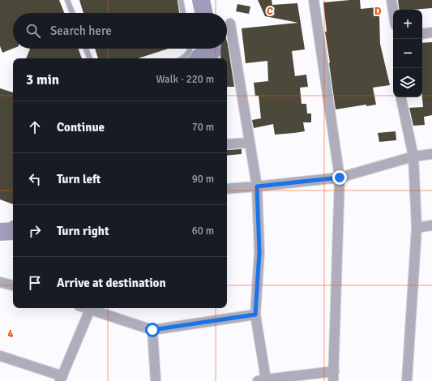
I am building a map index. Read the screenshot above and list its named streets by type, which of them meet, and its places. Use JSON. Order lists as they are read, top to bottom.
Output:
{
  "page": {
    "map_buttons": ["+", "−"],
    "search": "Search here",
    "heading": ["3 min", "Walk · 220 m"],
    "list": [
      ["Continue", "70 m"],
      ["Turn left", "90 m"],
      ["Turn right", "60 m"],
      "Arrive at destination"
    ]
  },
  "grid": {
    "columns": ["C", "D"],
    "rows": ["4"]
  }
}
